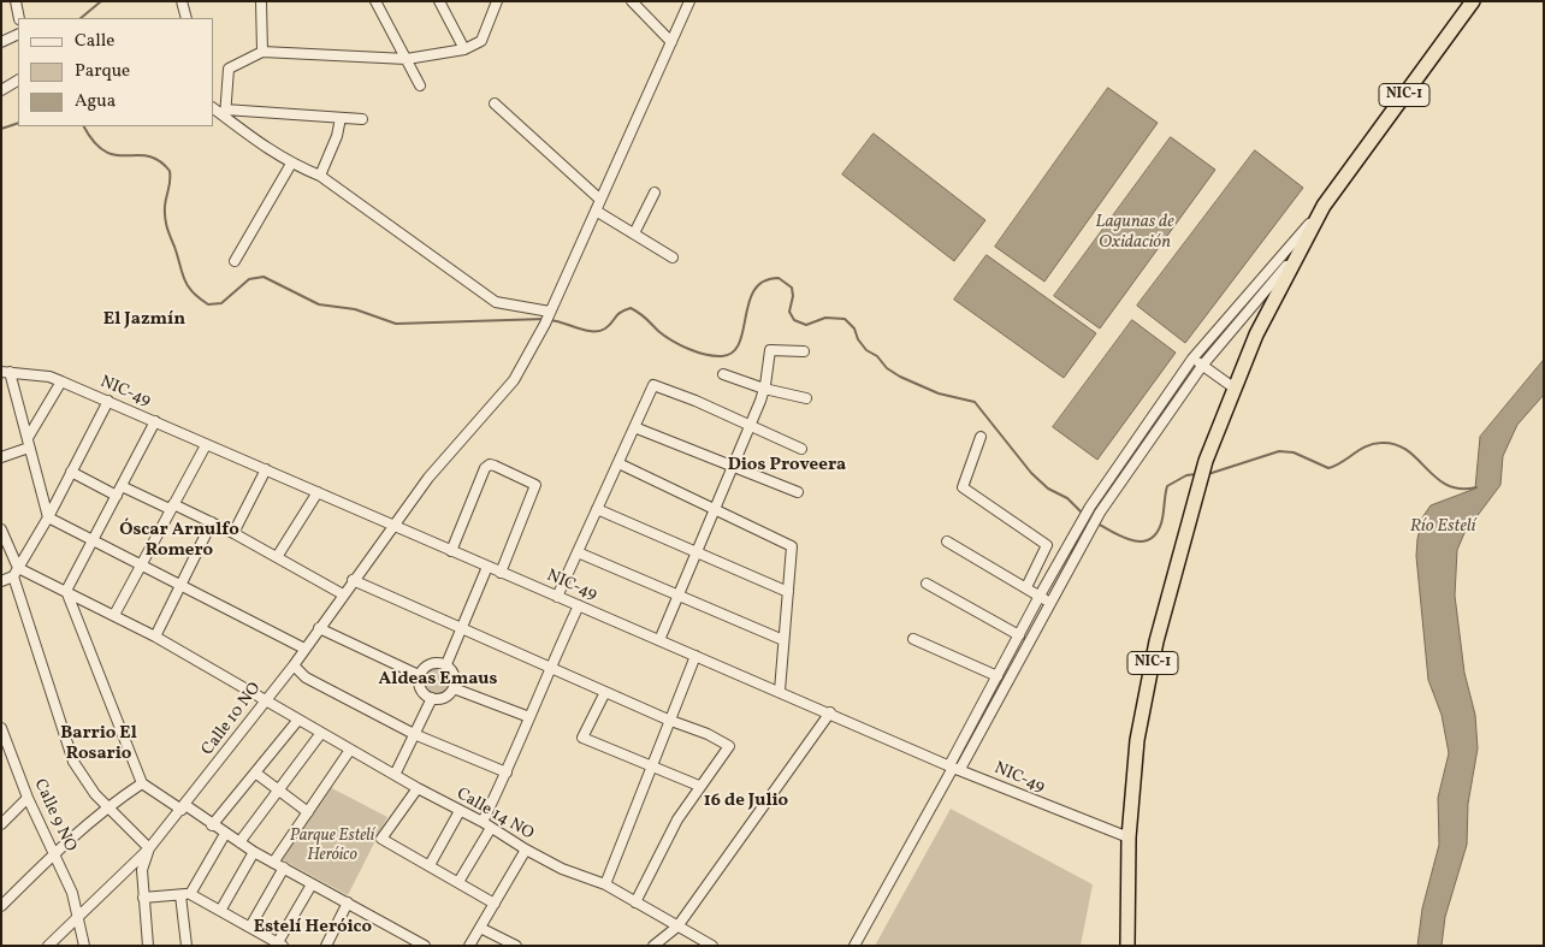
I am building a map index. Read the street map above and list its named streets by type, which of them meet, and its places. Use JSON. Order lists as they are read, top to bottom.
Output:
{
  "streets": {
    "highway": ["NIC-1"],
    "street": [
      "NIC-49",
      "Calle 10 NO",
      "Calle 14 NO",
      "Calle 9 NO"
    ]
  },
  "crossings": [
    ["NIC-1", "NIC-49"],
    ["NIC-49", "Calle 10 NO"],
    ["Calle 10 NO", "Calle 14 NO"]
  ],
  "districts": [
    "El Jazmín",
    "Dios Proveera",
    "Óscar Arnulfo Romero",
    "Aldeas Emaus",
    "Barrio El Rosario",
    "16 de Julio",
    "Estelí Heróico"
  ],
  "water": ["Lagunas de Oxidación", "Río Estelí"],
  "parks": ["Parque Estelí Heróico"],
  "legend": ["Calle", "Parque", "Agua"]
}
